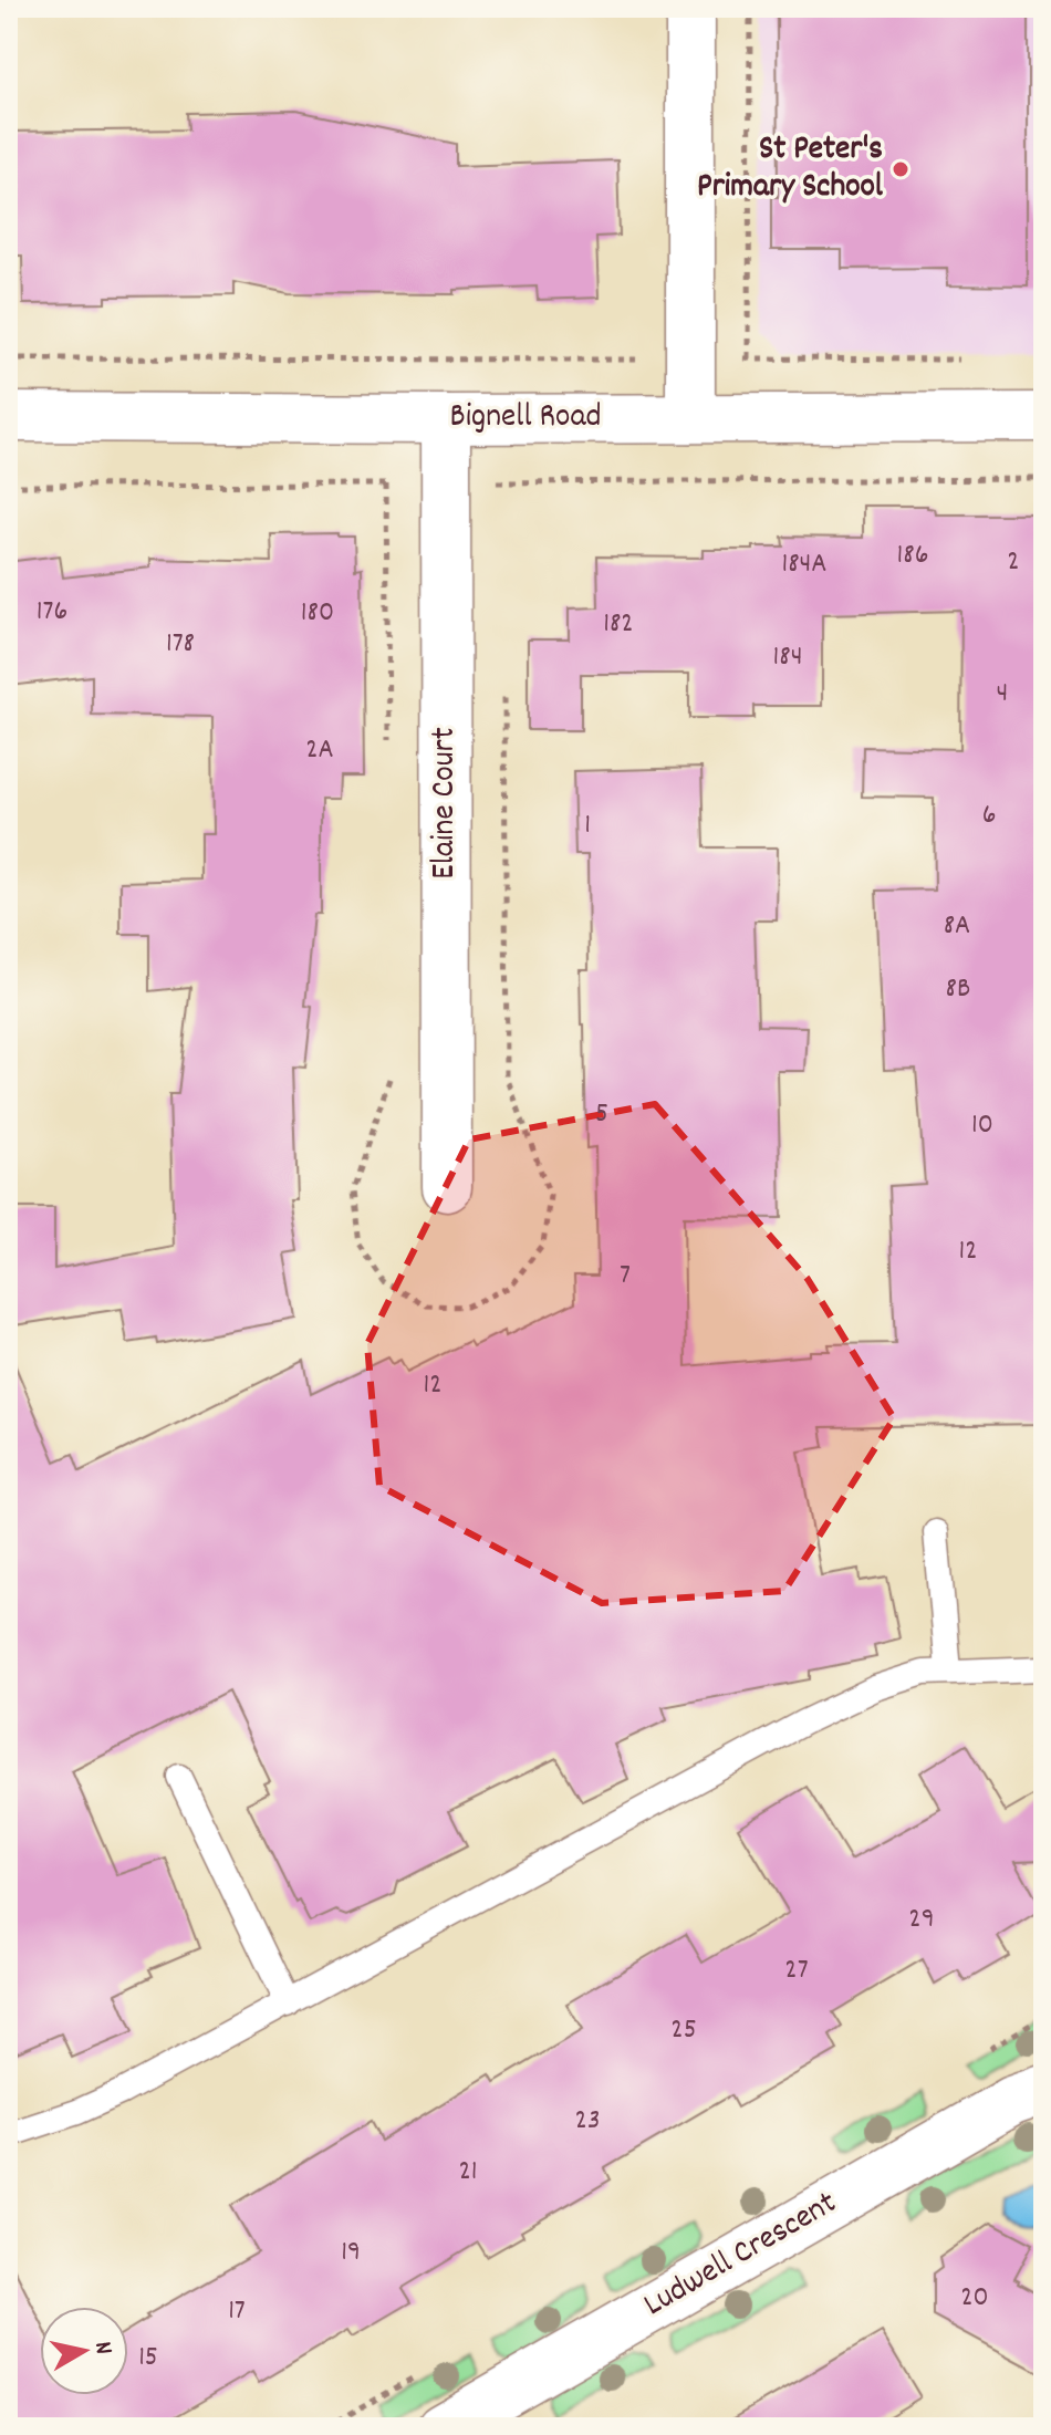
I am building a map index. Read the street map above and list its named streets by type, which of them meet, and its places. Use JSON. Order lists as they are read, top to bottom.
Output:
{
  "streets": {
    "street": ["Bignell Road", "Elaine Court", "Ludwell Crescent"]
  },
  "crossings": [
    ["Bignell Road", "Elaine Court"]
  ],
  "places": ["St Peter's Primary School"],
  "house_numbers": [
    "186",
    "2",
    "184A",
    "176",
    "180",
    "182",
    "178",
    "184",
    "4",
    "2A",
    "6",
    "1",
    "8A",
    "8B",
    "5",
    "10",
    "12",
    "7",
    "12",
    "29",
    "27",
    "25",
    "23",
    "21",
    "19",
    "20",
    "17",
    "15"
  ],
  "north": "right"
}
